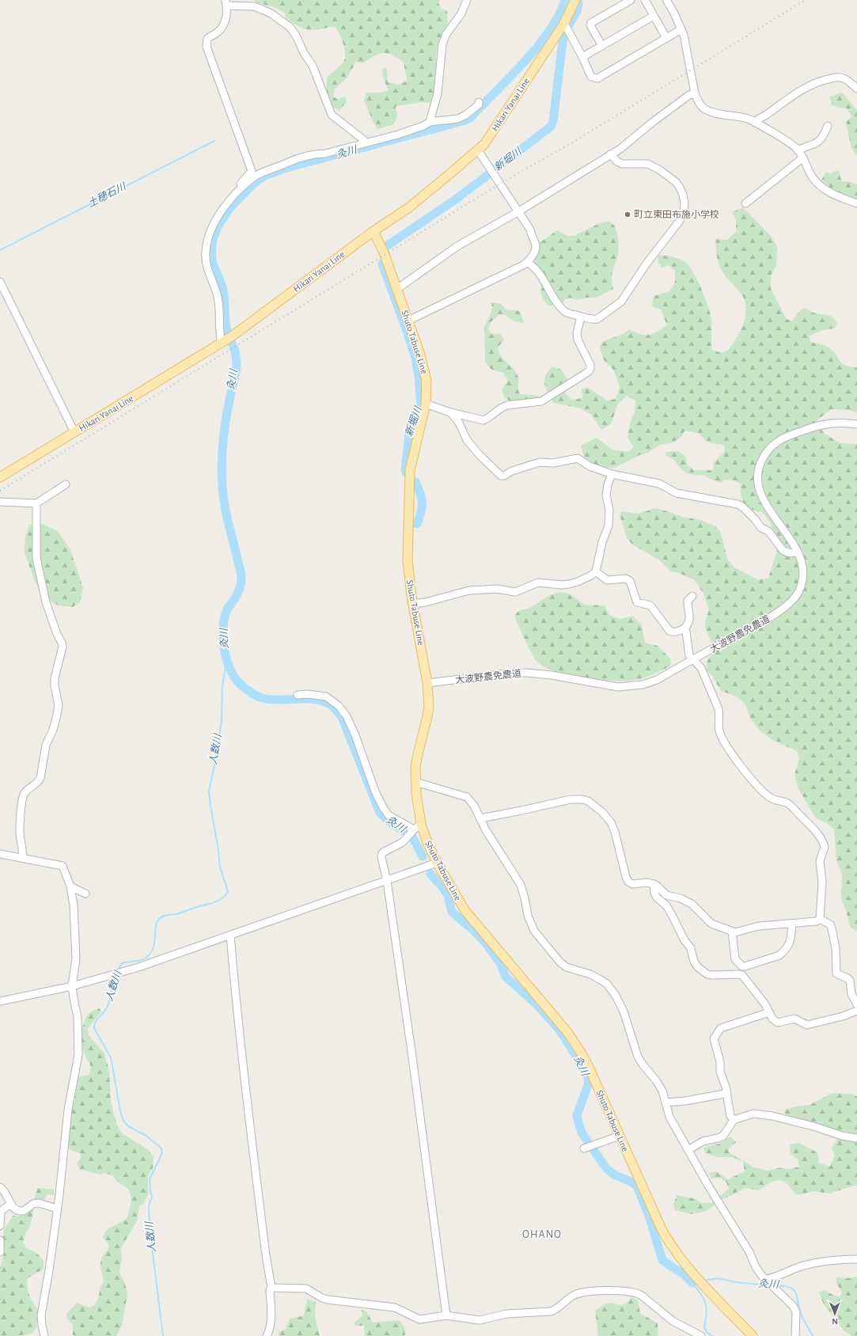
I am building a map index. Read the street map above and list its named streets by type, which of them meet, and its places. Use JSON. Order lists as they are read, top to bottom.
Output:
{
  "streets": {
    "main road": ["Hikari Yanai Line", "Shuto Tabuse Line"],
    "street": ["大波野農免農道"]
  },
  "crossings": [
    ["Hikari Yanai Line", "Shuto Tabuse Line"],
    ["Shuto Tabuse Line", "大波野農免農道"]
  ],
  "districts": ["OHANO"],
  "water": [
    "灸川",
    "新堀川",
    "土穂石川",
    "人数川"
  ],
  "places": ["町立東田布施小学校"],
  "north": "bottom"
}
